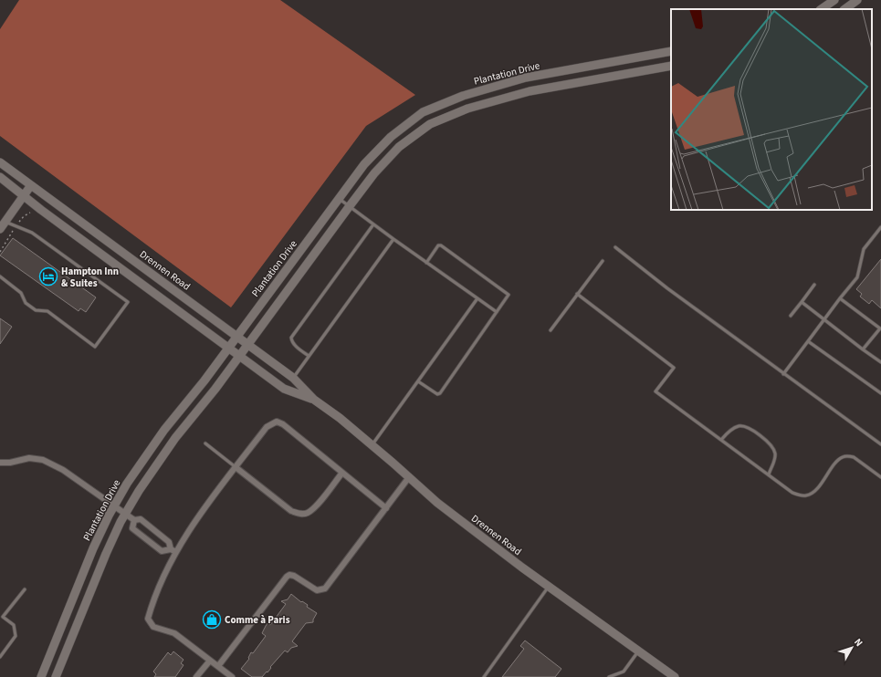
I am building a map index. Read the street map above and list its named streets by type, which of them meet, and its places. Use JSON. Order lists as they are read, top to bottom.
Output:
{
  "streets": {
    "street": ["Plantation Drive", "Drennen Road"]
  },
  "crossings": [
    ["Plantation Drive", "Drennen Road"]
  ],
  "places": {
    "hotel": ["Hampton Inn & Suites"],
    "shop": ["Comme à Paris"]
  },
  "north": "top right"
}
